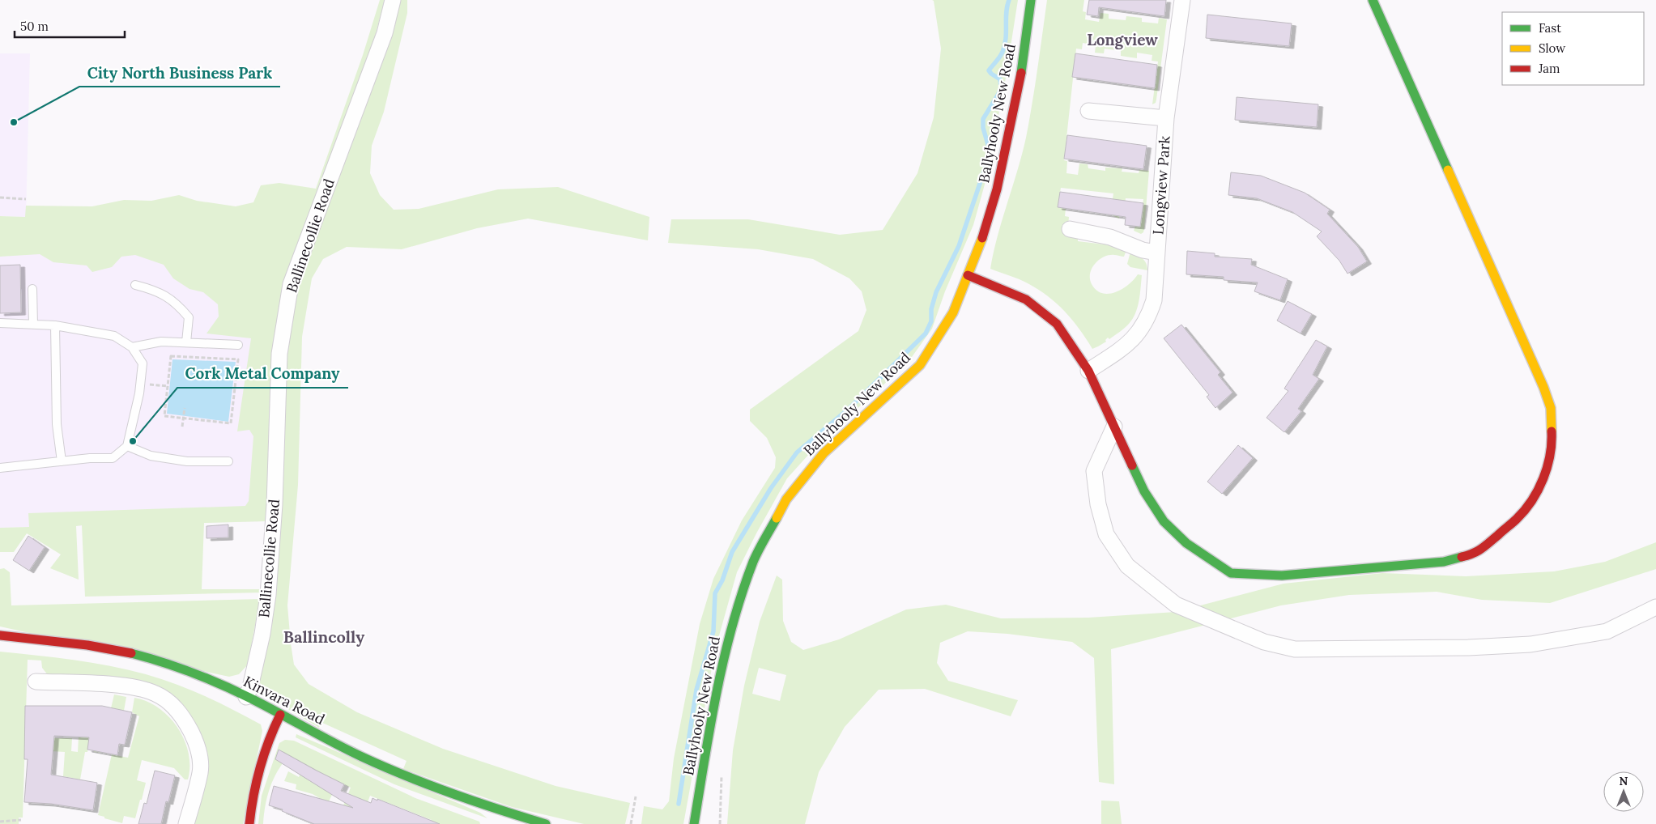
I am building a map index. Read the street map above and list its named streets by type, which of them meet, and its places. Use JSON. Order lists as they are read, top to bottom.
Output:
{
  "streets": {
    "street": [
      "Ballyhooly New Road",
      "Longview Park",
      "Ballinecollie Road",
      "Kinvara Road"
    ]
  },
  "crossings": [
    ["Ballinecollie Road", "Kinvara Road"]
  ],
  "districts": ["Longview", "Ballincolly"],
  "places": ["City North Business Park", "Cork Metal Company"],
  "legend": ["Fast", "Slow", "Jam"],
  "scale_bar": "50 m",
  "north": "top"
}
